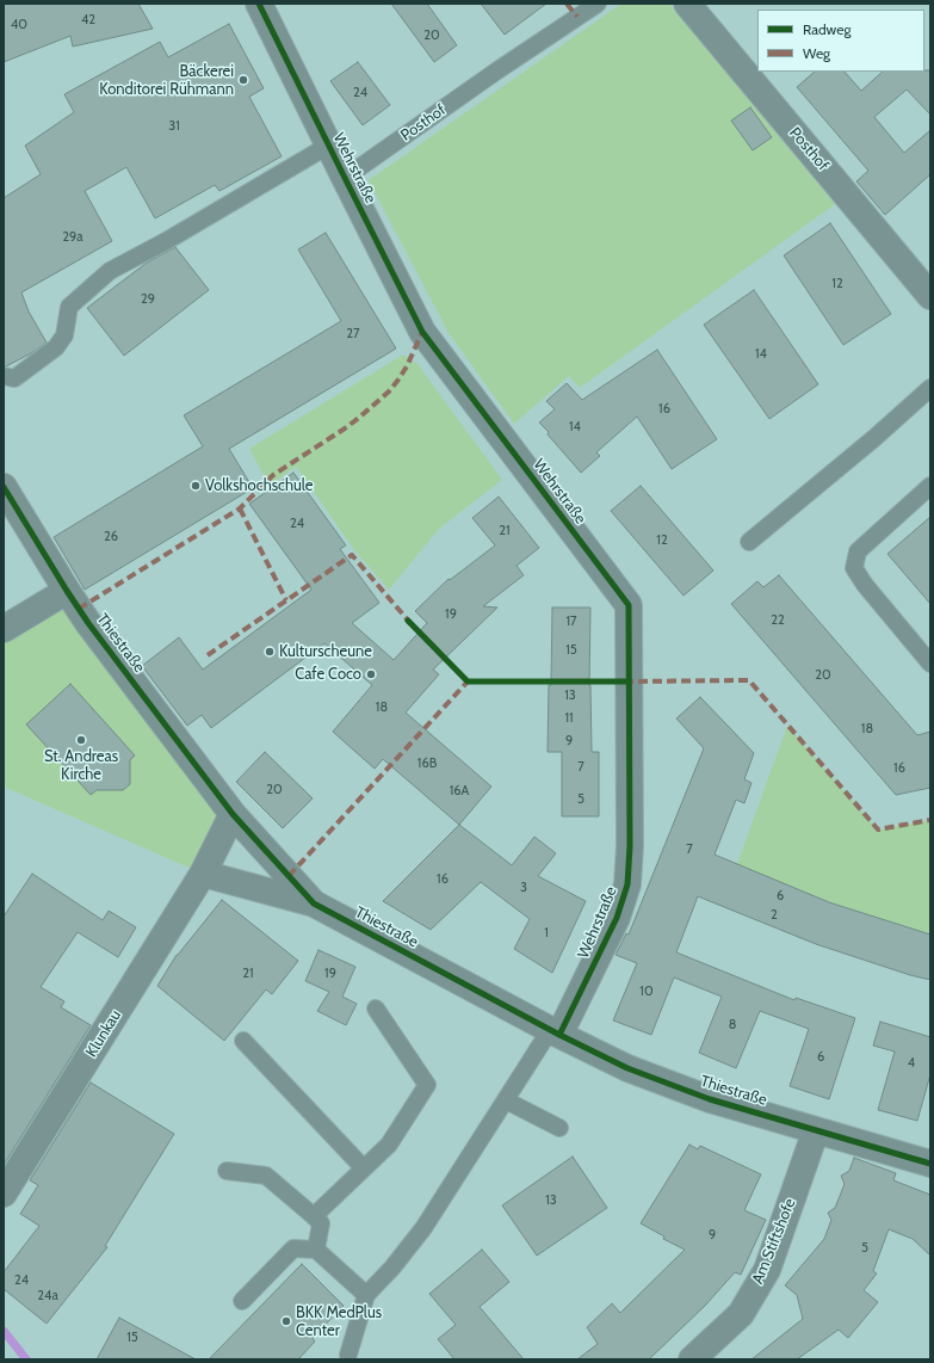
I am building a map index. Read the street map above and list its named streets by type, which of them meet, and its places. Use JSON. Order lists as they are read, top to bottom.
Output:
{
  "streets": {
    "street": [
      "Posthof",
      "Wehrstraße",
      "Thiestraße",
      "Klunkau",
      "Am Stiftshofe"
    ]
  },
  "crossings": [
    ["Posthof", "Wehrstraße"],
    ["Wehrstraße", "Thiestraße"],
    ["Thiestraße", "Klunkau"],
    ["Thiestraße", "Am Stiftshofe"]
  ],
  "places": [
    "Bäckerei Konditorei Rühmann",
    "Volkshochschule",
    "Kulturscheune",
    "Cafe Coco",
    "St. Andreas Kirche",
    "BKK MedPlus Center"
  ],
  "house_numbers": [
    "42",
    "40",
    "20",
    "24",
    "31",
    "29a",
    "12",
    "29",
    "27",
    "14",
    "16",
    "14",
    "24",
    "21",
    "26",
    "12",
    "19",
    "22",
    "17",
    "15",
    "20",
    "13",
    "18",
    "11",
    "18",
    "9",
    "16B",
    "7",
    "16",
    "20",
    "16A",
    "5",
    "7",
    "16",
    "3",
    "6",
    "2",
    "1",
    "21",
    "19",
    "10",
    "8",
    "6",
    "4",
    "13",
    "9",
    "5",
    "24",
    "24a",
    "15"
  ],
  "legend": ["Radweg", "Weg"]
}
